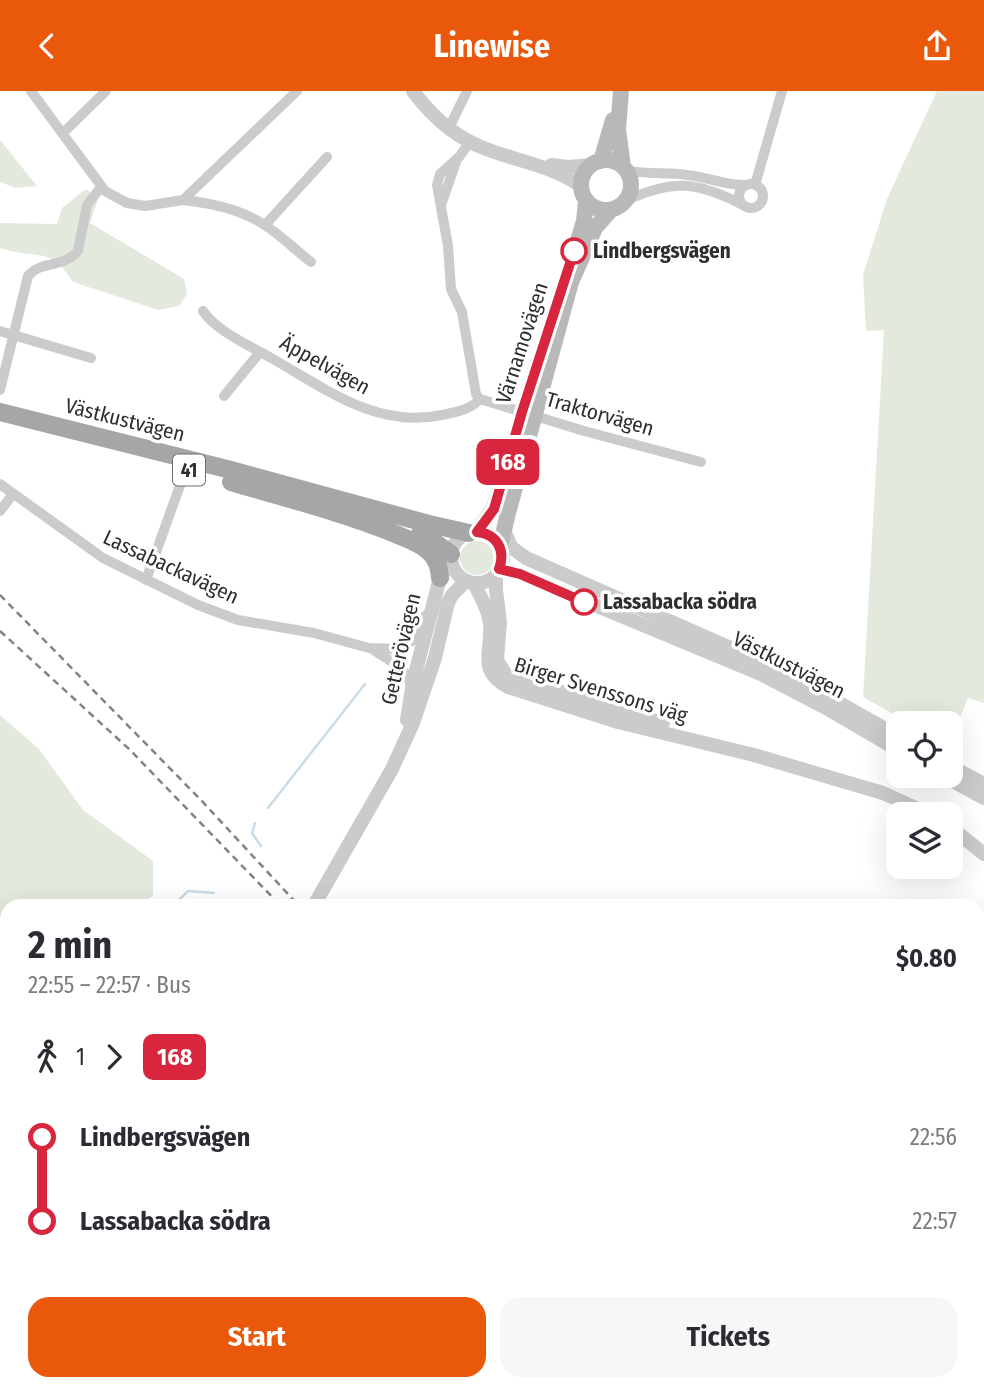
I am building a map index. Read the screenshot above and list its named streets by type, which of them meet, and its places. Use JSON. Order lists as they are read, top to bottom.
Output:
{
  "streets": {
    "main road": ["Värnamovägen", "Västkustvägen", "41"],
    "street": [
      "Äppelvägen",
      "Traktorvägen",
      "Lassabackavägen",
      "Getterövägen",
      "Birger Svenssons väg"
    ]
  },
  "crossings": [
    ["Värnamovägen", "Traktorvägen"],
    ["Värnamovägen", "Västkustvägen"],
    ["Värnamovägen", "41"],
    ["Värnamovägen", "Getterövägen"],
    ["Värnamovägen", "Birger Svenssons väg"],
    ["Äppelvägen", "Traktorvägen"],
    ["Västkustvägen", "41"],
    ["Västkustvägen", "Getterövägen"],
    ["Västkustvägen", "Birger Svenssons väg"],
    ["41", "Getterövägen"],
    ["41", "Birger Svenssons väg"],
    ["Getterövägen", "Birger Svenssons väg"]
  ],
  "places": ["Lindbergsvägen", "Lassabacka södra"],
  "lines": ["bus line 168"],
  "page": {
    "header": "Linewise",
    "on_map": "168",
    "heading": ["2 min", "22:55 – 22:57 · Bus", "$0.80"],
    "legs": ["1", "168"],
    "list": [
      {
        "name": "Lindbergsvägen",
        "value": "22:56"
      },
      {
        "name": "Lassabacka södra",
        "value": "22:57"
      }
    ],
    "buttons": ["Start", "Tickets"]
  }
}
